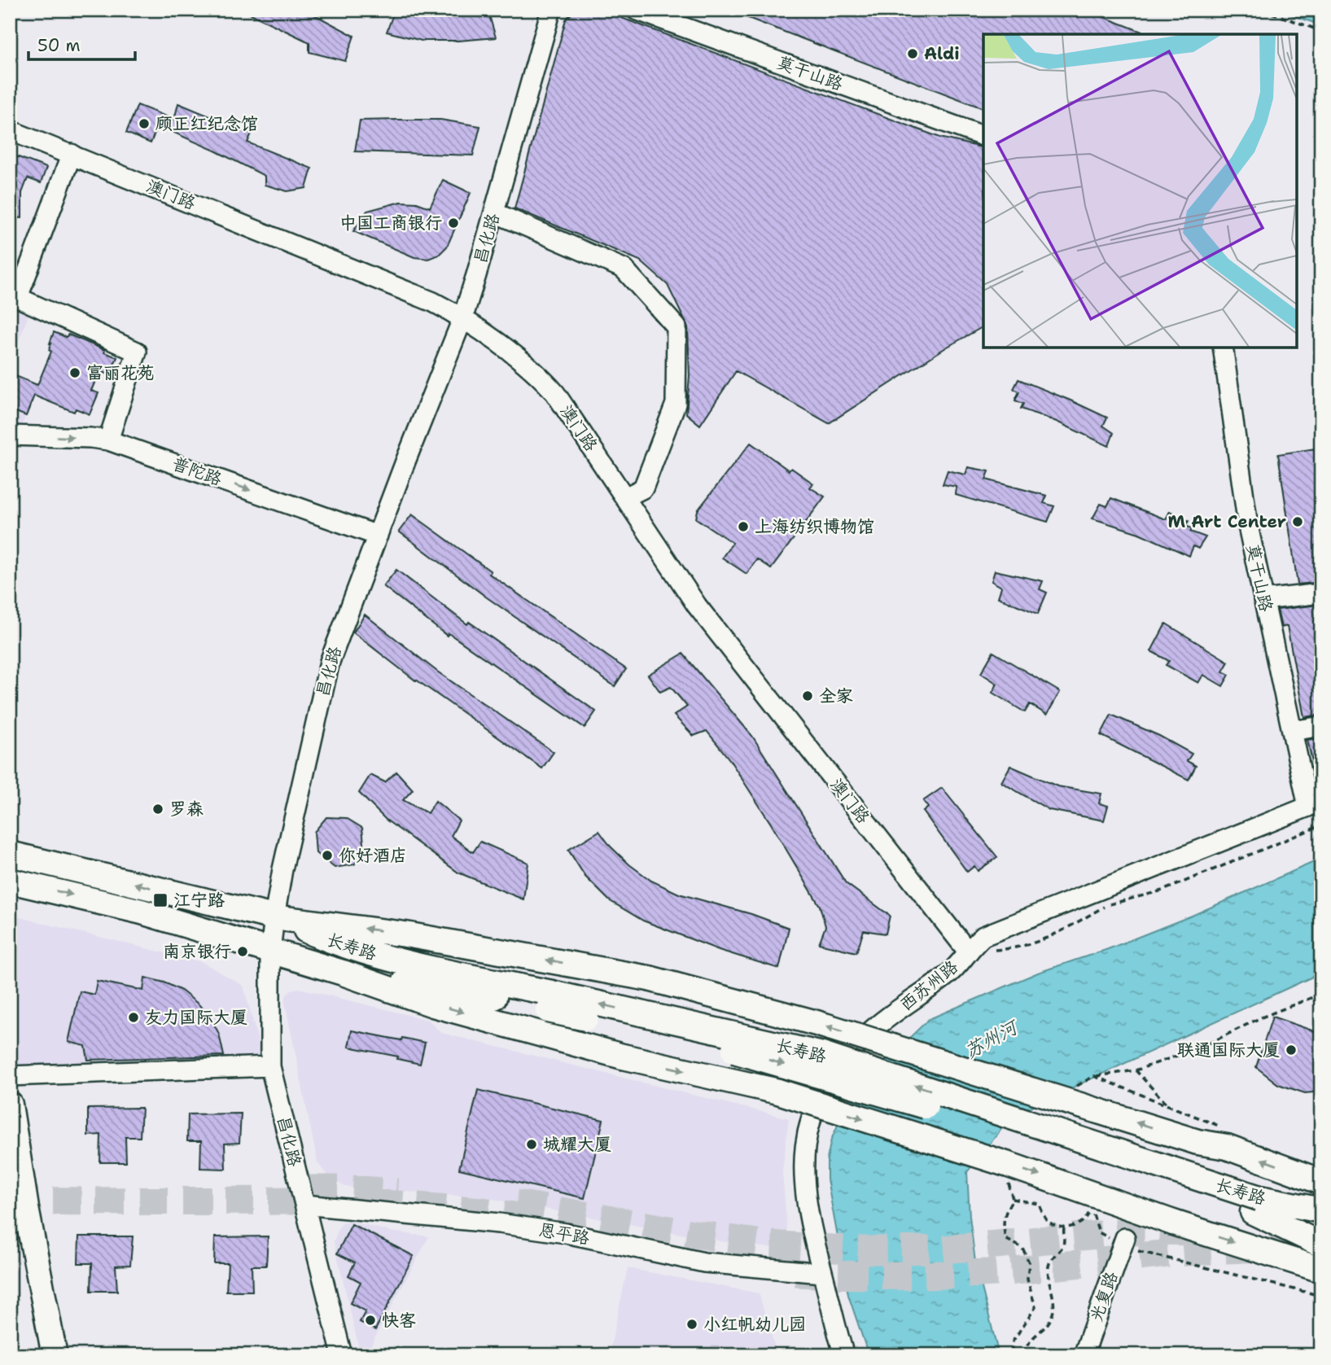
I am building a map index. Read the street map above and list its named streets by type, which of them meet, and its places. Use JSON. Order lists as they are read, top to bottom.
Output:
{
  "streets": {
    "main road": ["长寿路"],
    "street": [
      "莫干山路",
      "澳门路",
      "昌化路",
      "普陀路",
      "西苏州路",
      "恩平路",
      "光复路"
    ]
  },
  "crossings": [
    ["莫干山路", "西苏州路"],
    ["澳门路", "昌化路"],
    ["澳门路", "西苏州路"],
    ["昌化路", "普陀路"],
    ["昌化路", "长寿路"],
    ["昌化路", "恩平路"],
    ["西苏州路", "恩平路"]
  ],
  "one_way": ["普陀路"],
  "water": ["苏州河"],
  "places": {
    "other": [
      "Aldi",
      "顾正红纪念馆",
      "中国工商银行",
      "富丽花苑",
      "M Art Center",
      "上海纺织博物馆",
      "全家",
      "罗森",
      "你好酒店",
      "南京银行",
      "友力国际大厦",
      "联通国际大厦",
      "城耀大厦",
      "快客",
      "小红帆幼儿园"
    ],
    "transit": ["江宁路"]
  },
  "scale_bar": "50 m"
}
